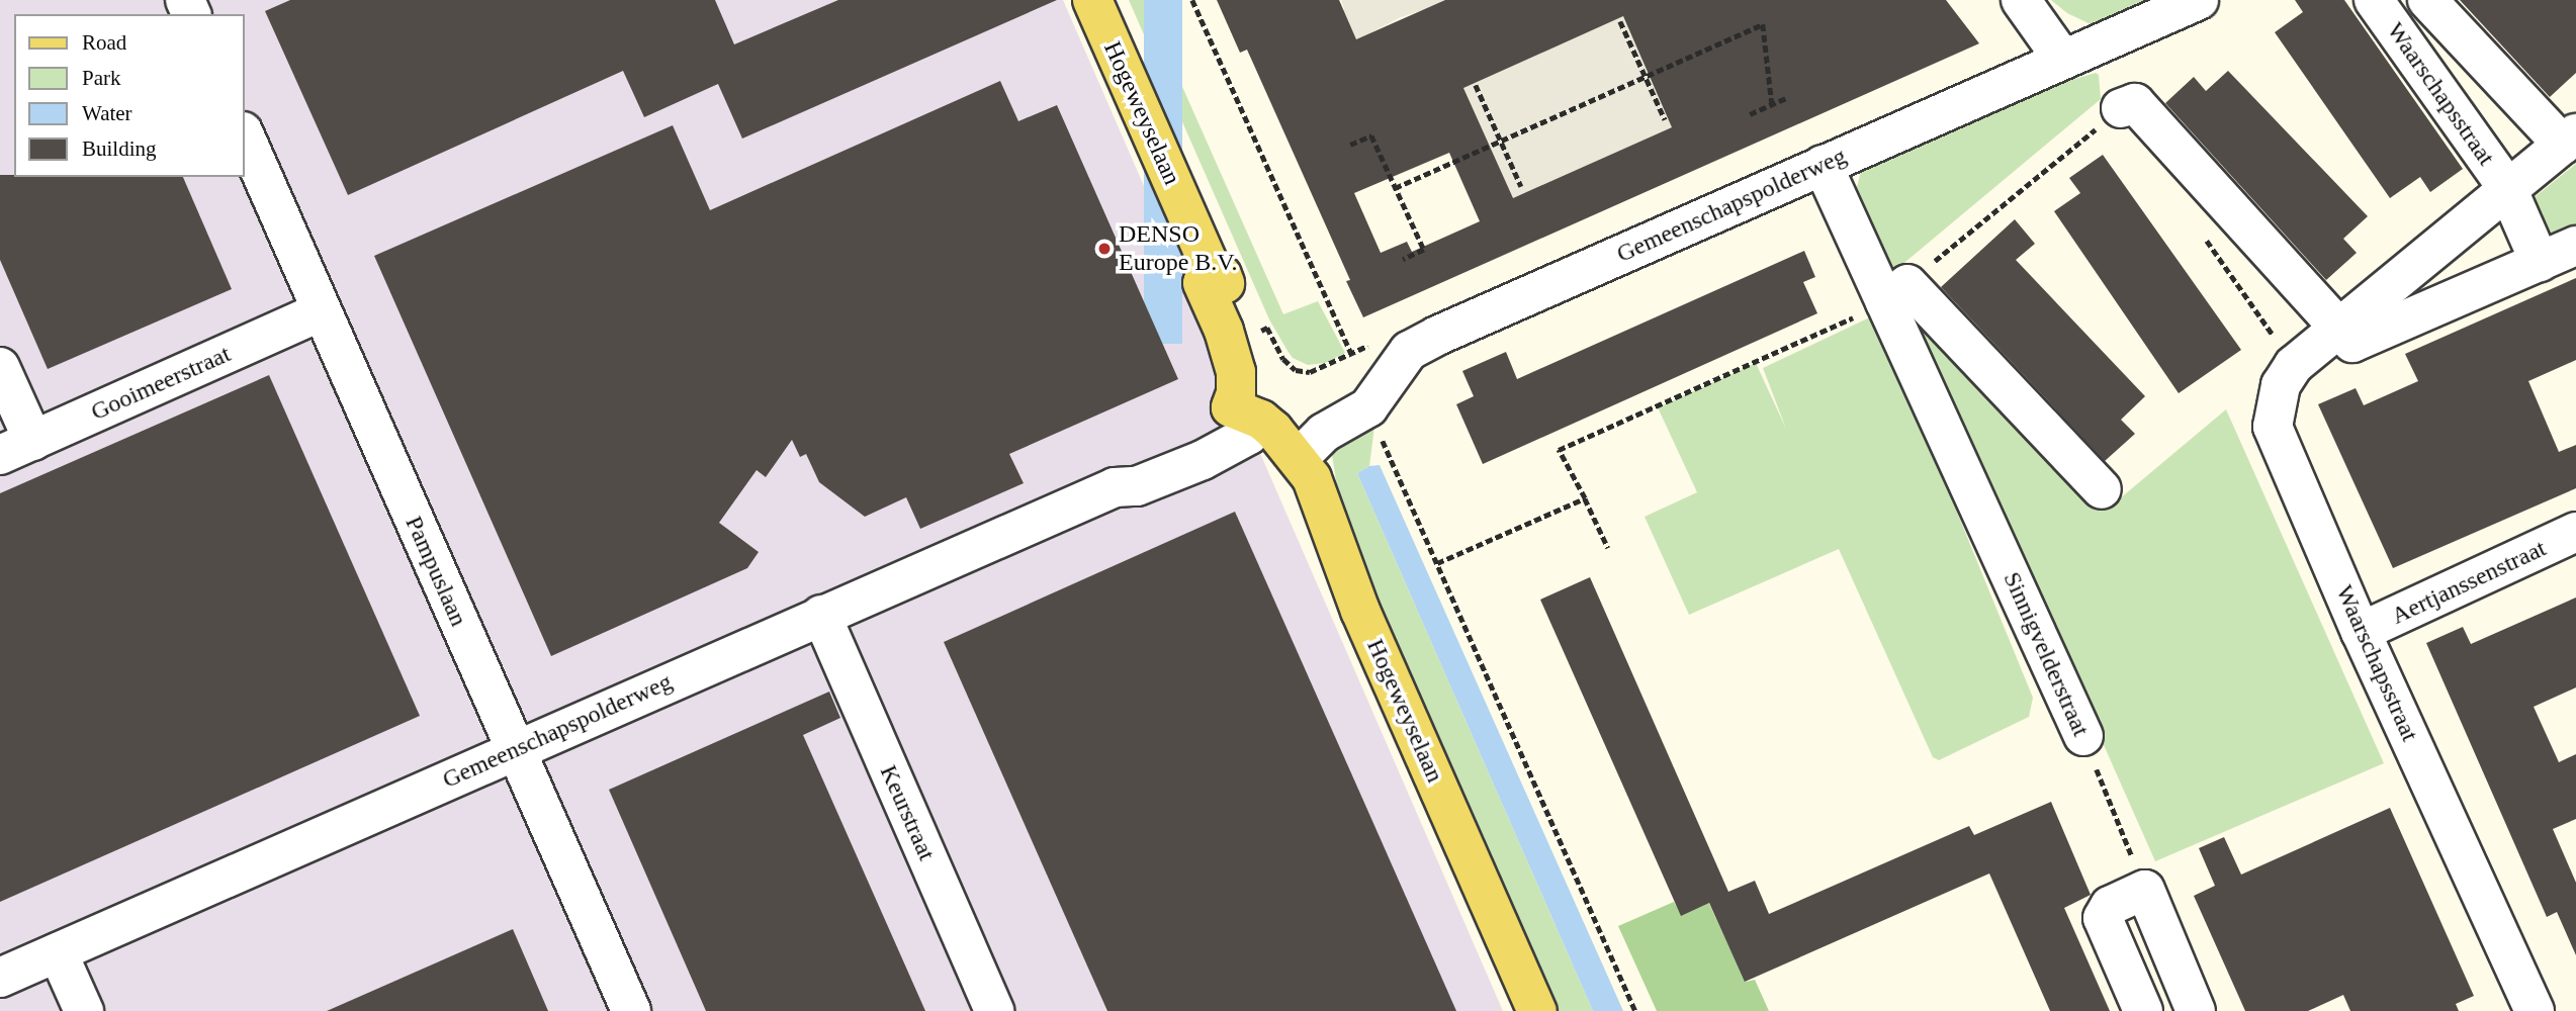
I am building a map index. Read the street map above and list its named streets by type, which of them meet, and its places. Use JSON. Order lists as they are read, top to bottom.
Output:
{
  "streets": {
    "main road": ["Hogeweyselaan"],
    "street": [
      "Waarschapsstraat",
      "Gemeenschapspolderweg",
      "Gooimeerstraat",
      "Pampuslaan",
      "Aertjanssenstraat",
      "Sinnigvelderstraat",
      "Keurstraat"
    ]
  },
  "crossings": [
    ["Waarschapsstraat", "Aertjanssenstraat"],
    ["Hogeweyselaan", "Gemeenschapspolderweg"],
    ["Gemeenschapspolderweg", "Pampuslaan"],
    ["Gemeenschapspolderweg", "Sinnigvelderstraat"],
    ["Gemeenschapspolderweg", "Keurstraat"],
    ["Gooimeerstraat", "Pampuslaan"]
  ],
  "places": ["DENSO Europe B.V."],
  "legend": [
    "Road",
    "Park",
    "Water",
    "Building"
  ]
}
